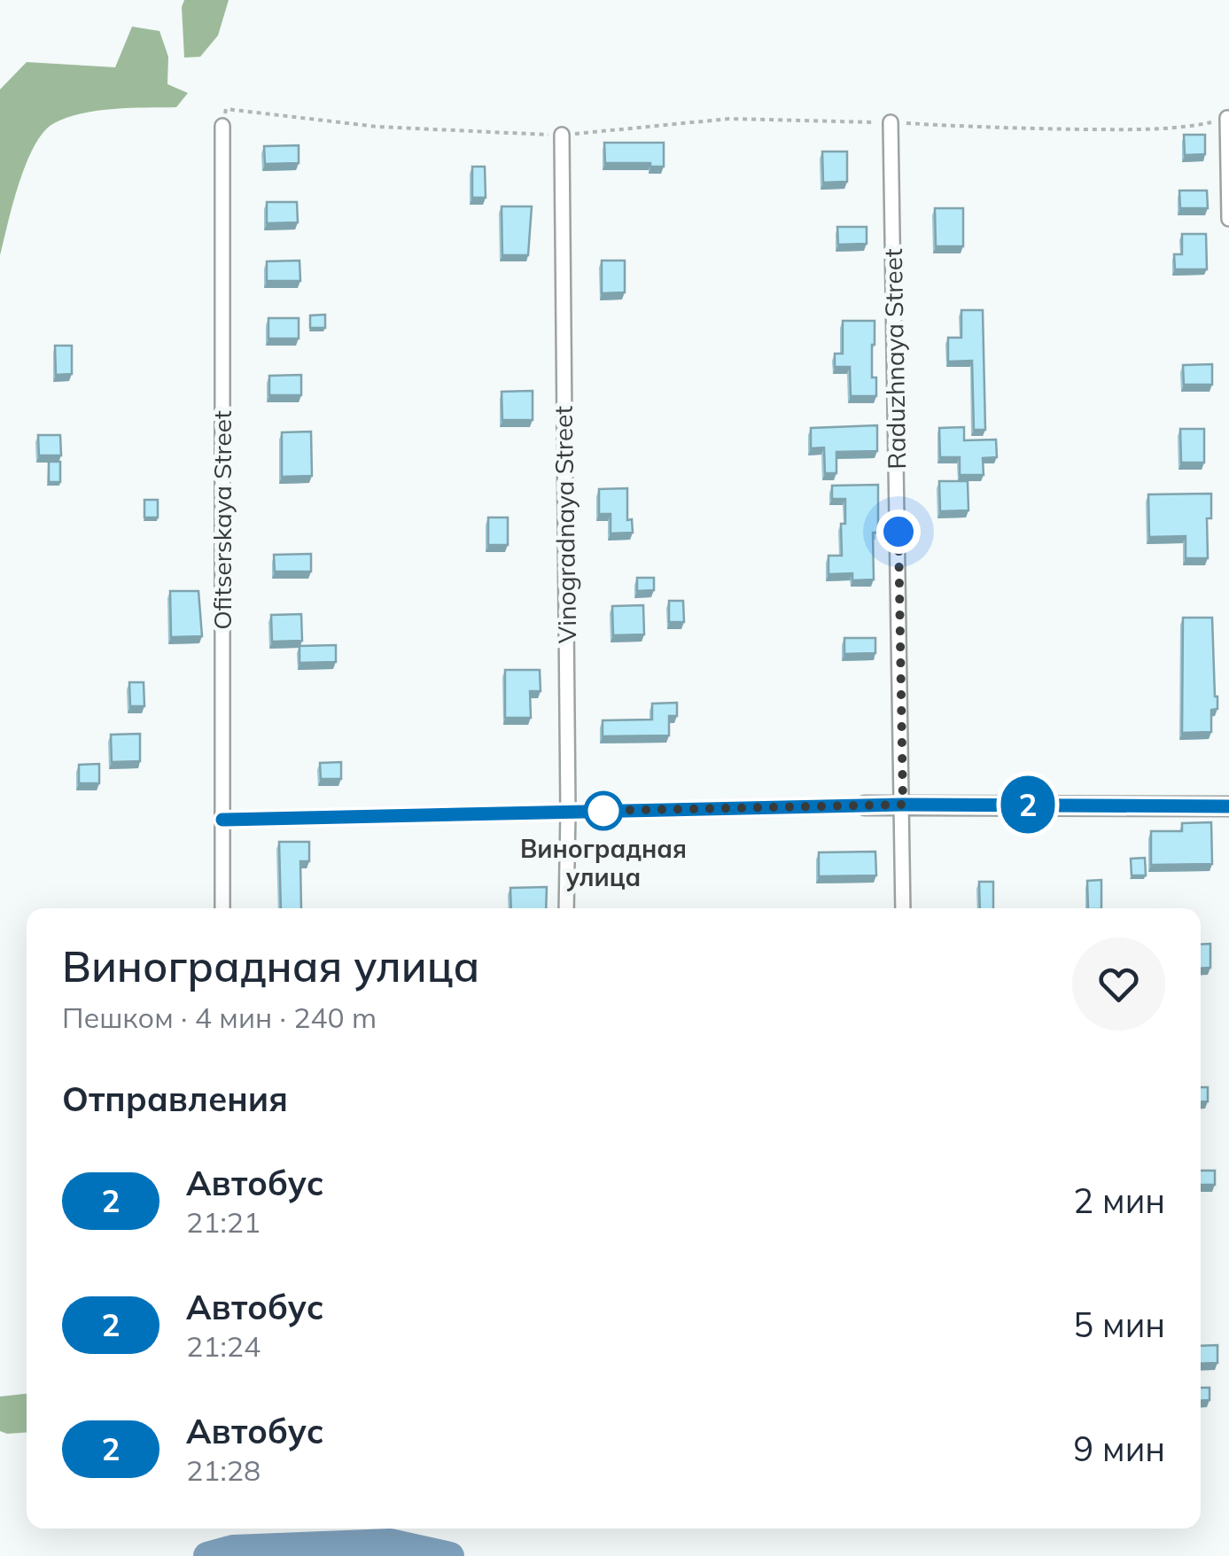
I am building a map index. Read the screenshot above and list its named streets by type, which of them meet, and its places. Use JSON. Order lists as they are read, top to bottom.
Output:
{
  "streets": {
    "street": ["Raduzhnaya Street", "Ofitserskaya Street", "Vinogradnaya Street"]
  },
  "places": ["Виноградная улица"],
  "lines": ["bus line 2"],
  "page": {
    "on_map": "2",
    "heading": [
      ["Виноградная улица", "Пешком · 4 мин · 240 m"],
      "Отправления"
    ],
    "list": [
      {
        "mark": "2",
        "name": "Автобус",
        "note": "21:21",
        "value": "2 мин"
      },
      {
        "mark": "2",
        "name": "Автобус",
        "note": "21:24",
        "value": "5 мин"
      },
      {
        "mark": "2",
        "name": "Автобус",
        "note": "21:28",
        "value": "9 мин"
      }
    ]
  }
}
